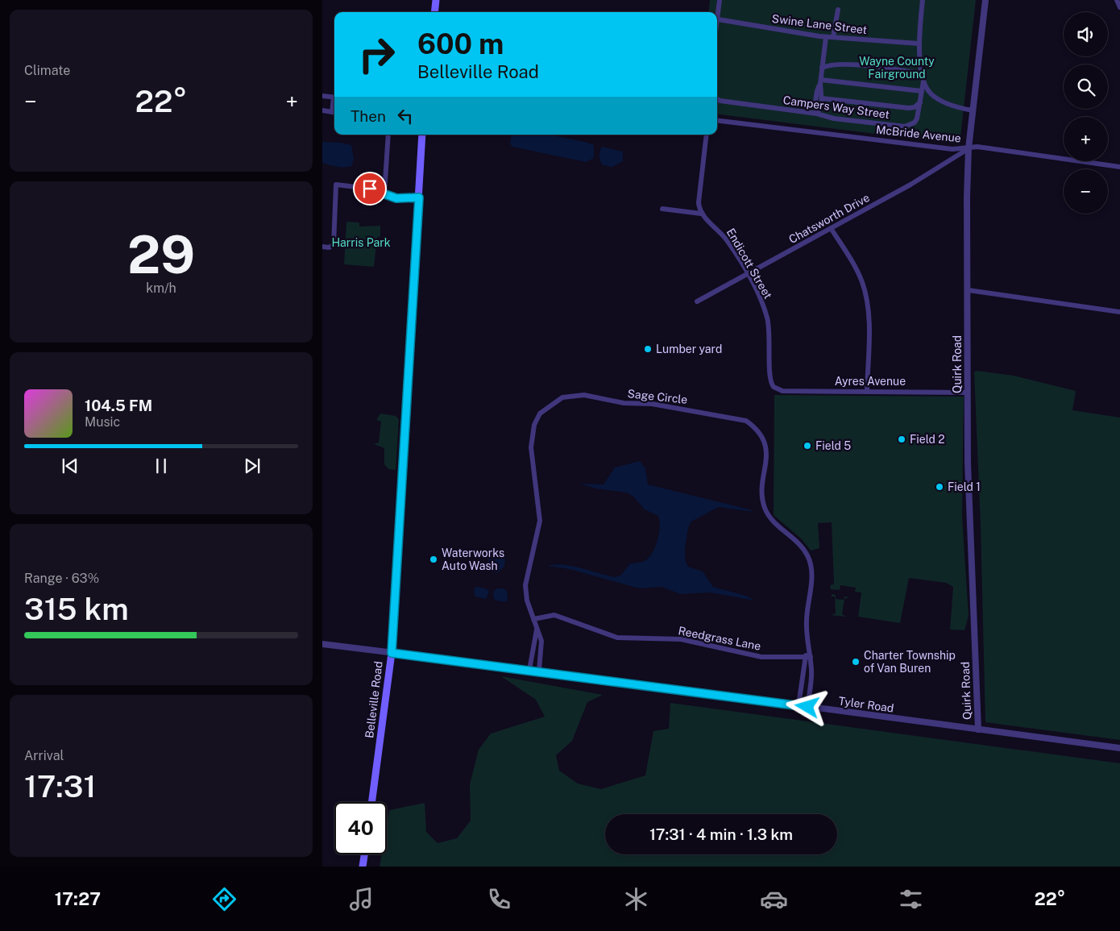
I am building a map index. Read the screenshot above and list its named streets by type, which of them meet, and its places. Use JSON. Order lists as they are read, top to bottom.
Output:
{
  "streets": {
    "main road": ["Belleville Road"],
    "street": [
      "Swine Lane Street",
      "Campers Way Street",
      "McBride Avenue",
      "Chatsworth Drive",
      "Endicott Street",
      "Quirk Road",
      "Ayres Avenue",
      "Sage Circle",
      "Reedgrass Lane",
      "Tyler Road"
    ]
  },
  "crossings": [
    ["McBride Avenue", "Chatsworth Drive"],
    ["McBride Avenue", "Quirk Road"],
    ["Chatsworth Drive", "Endicott Street"],
    ["Chatsworth Drive", "Quirk Road"],
    ["Endicott Street", "Ayres Avenue"],
    ["Quirk Road", "Ayres Avenue"],
    ["Quirk Road", "Tyler Road"],
    ["Sage Circle", "Reedgrass Lane"],
    ["Sage Circle", "Tyler Road"],
    ["Belleville Road", "Tyler Road"]
  ],
  "parks": ["Wayne County Fairground", "Harris Park"],
  "places": [
    "Lumber yard",
    "Field 2",
    "Field 5",
    "Field 1",
    "Waterworks Auto Wash",
    "Charter Township of Van Buren"
  ],
  "page": {
    "tile": [
      "Climate",
      ["29", "km/h"],
      ["Range · 63%", "315 km"],
      ["Arrival", "17:31"]
    ],
    "map_buttons": ["+", "−"],
    "turn": ["600 m", "Belleville Road"],
    "heat": ["−", "22°", "+"],
    "then": "Then",
    "song": ["104.5 FM", "Music"],
    "limit": "40",
    "trip": "17:31 · 4 min · 1.3 km",
    "tabs": ["17:27", "22°"]
  }
}
